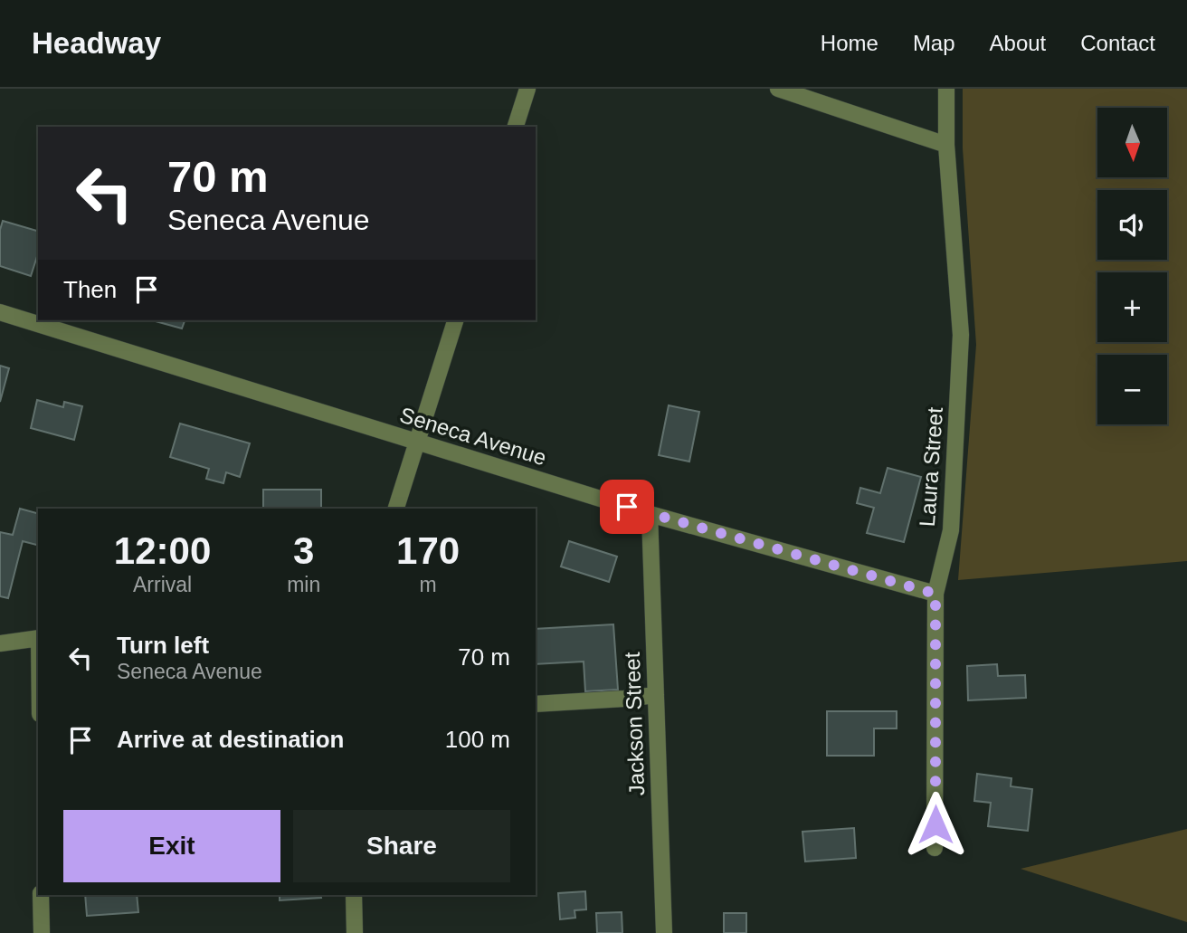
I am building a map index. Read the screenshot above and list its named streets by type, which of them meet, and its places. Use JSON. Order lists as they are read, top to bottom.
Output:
{
  "streets": {
    "street": ["Seneca Avenue", "Laura Street", "Jackson Street"]
  },
  "crossings": [
    ["Seneca Avenue", "Laura Street"],
    ["Seneca Avenue", "Jackson Street"]
  ],
  "north": "bottom",
  "page": {
    "header": "Headway",
    "nav": [
      "Home",
      "Map",
      "About",
      "Contact"
    ],
    "map_buttons": ["+", "−"],
    "turn": ["70 m", "Seneca Avenue"],
    "then": "Then",
    "eta": [
      "12:00",
      "Arrival",
      "3",
      "min",
      "170",
      "m"
    ],
    "list": [
      {
        "name": "Turn left",
        "note": "Seneca Avenue",
        "value": "70 m"
      },
      {
        "name": "Arrive at destination",
        "value": "100 m"
      }
    ],
    "buttons": ["Exit", "Share"]
  }
}
